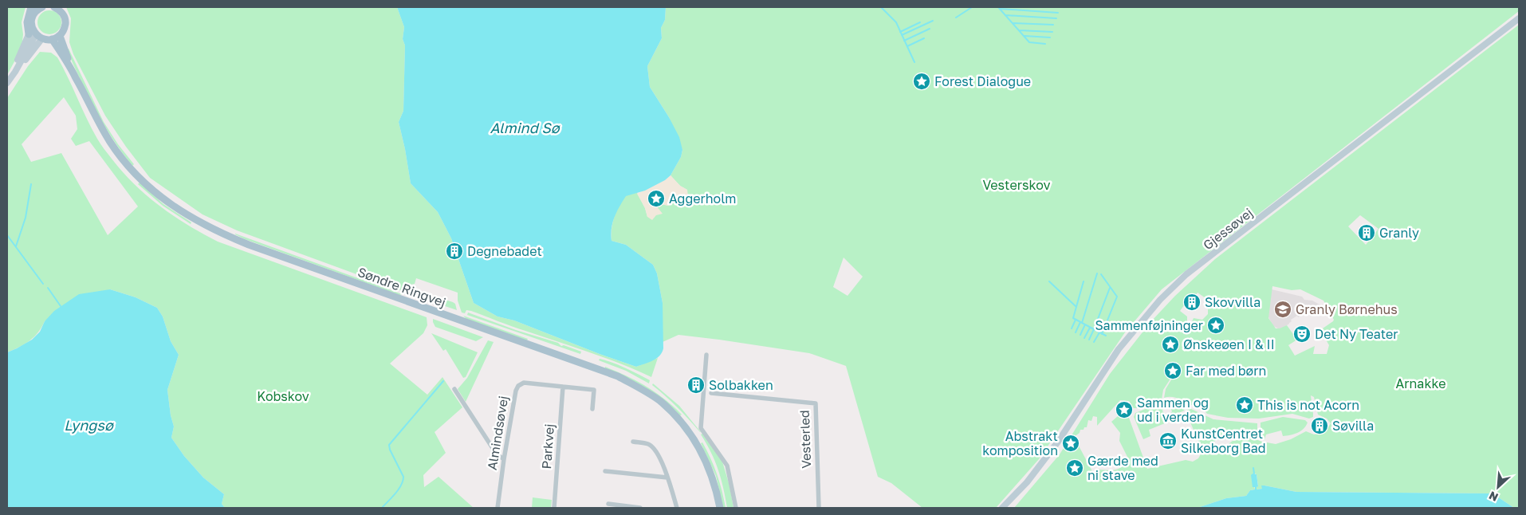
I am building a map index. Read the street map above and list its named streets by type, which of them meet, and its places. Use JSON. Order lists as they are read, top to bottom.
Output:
{
  "streets": {
    "main road": ["Søndre Ringvej"],
    "street": [
      "Gjessøvej",
      "Almindsøvej",
      "Vesterled",
      "Parkvej"
    ]
  },
  "crossings": [
    ["Almindsøvej", "Parkvej"]
  ],
  "water": ["Almind Sø", "Lyngsø"],
  "parks": ["Vesterskov", "Arnakke", "Kobskov"],
  "places": {
    "place": [
      "Forest Dialogue",
      "Aggerholm",
      "Sammenføjninger",
      "Ønskeøen I & II",
      "Far med børn",
      "This is not Acorn",
      "Sammen og ud i verden",
      "Abstrakt komposition",
      "Gærde med ni stave"
    ],
    "building": [
      "Granly",
      "Degnebadet",
      "Skovvilla",
      "Solbakken",
      "Søvilla"
    ],
    "school or university": ["Granly Børnehus"],
    "theatre": ["Det Ny Teater"],
    "museum": ["KunstCentret Silkeborg Bad"]
  },
  "north": "bottom left"
}
